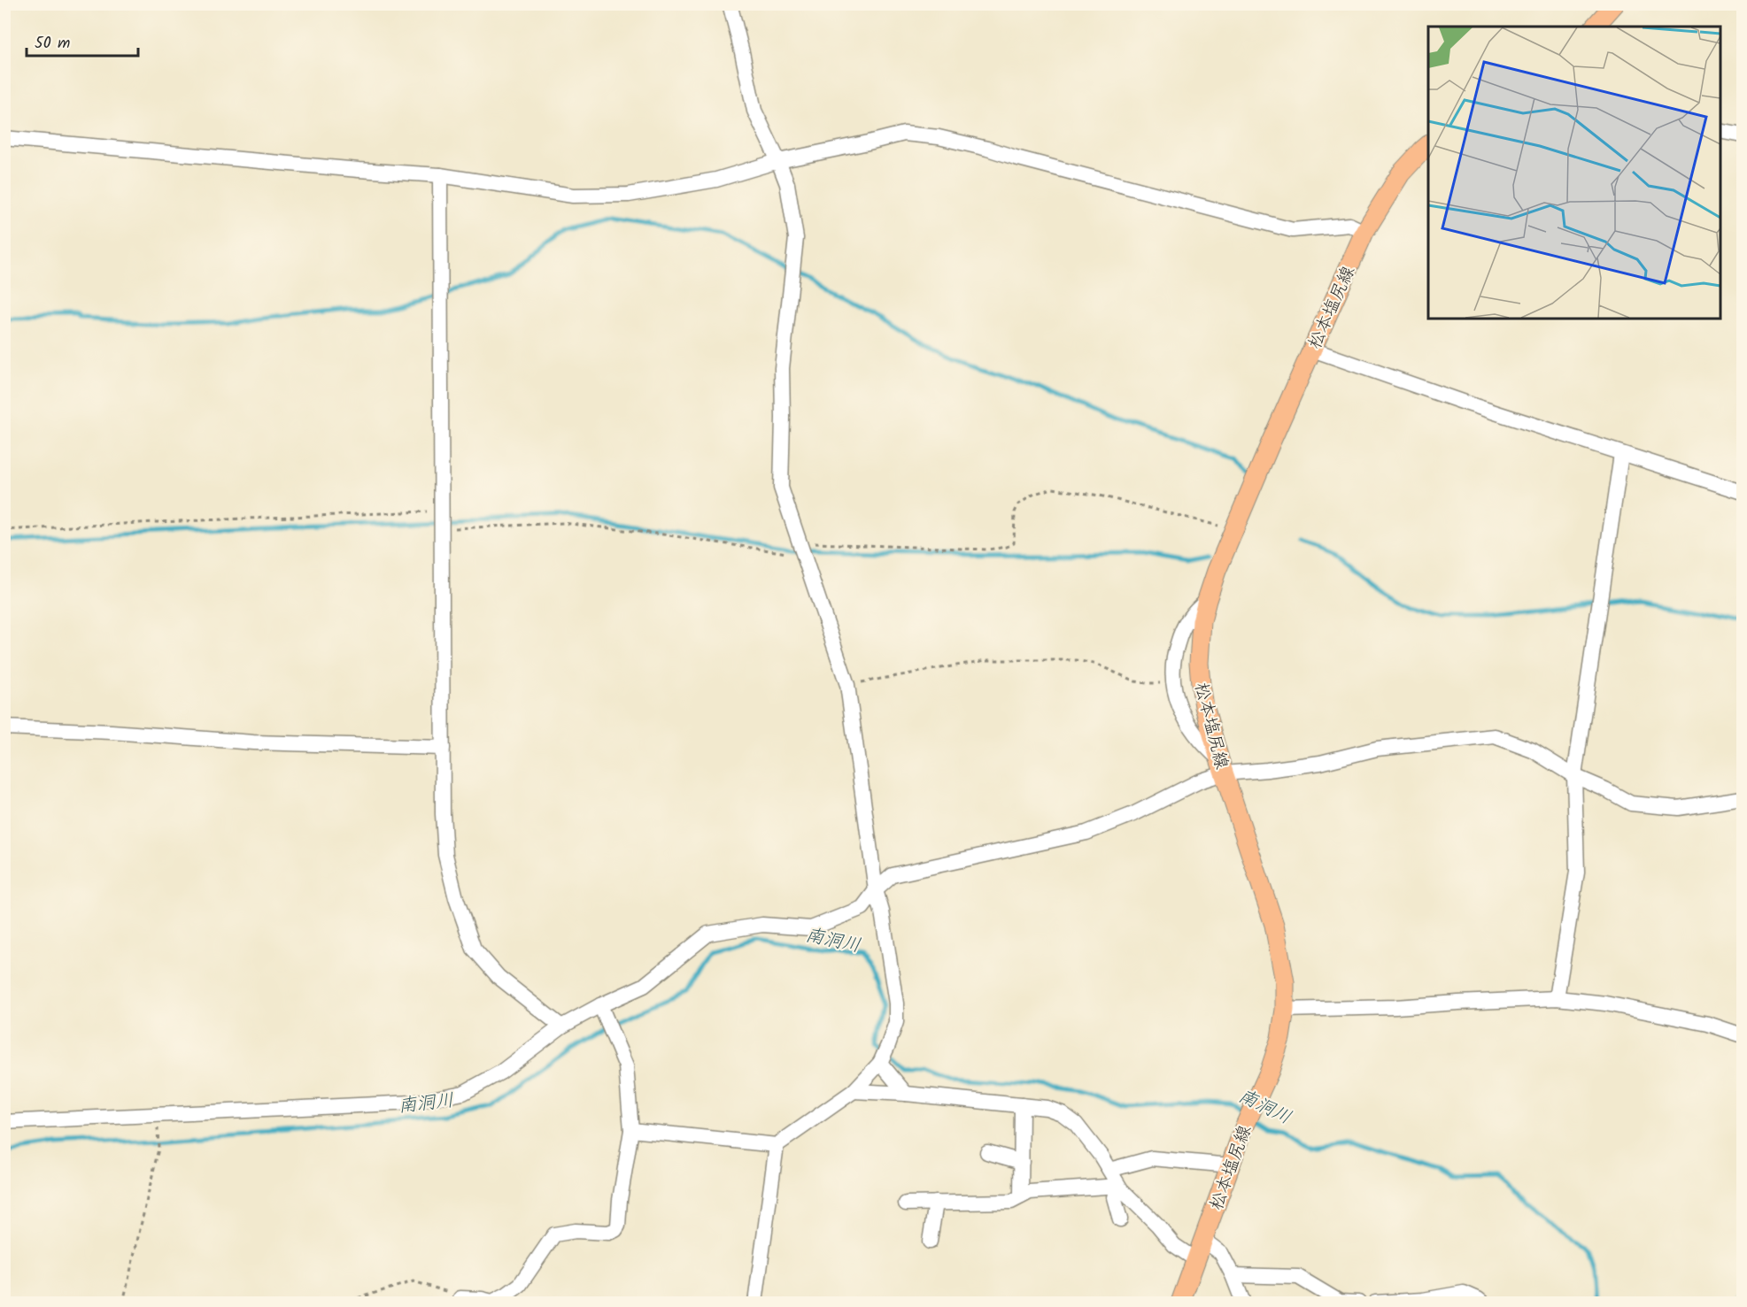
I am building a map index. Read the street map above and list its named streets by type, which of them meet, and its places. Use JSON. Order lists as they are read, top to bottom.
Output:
{
  "streets": {
    "main road": ["松本塩尻線"]
  },
  "water": ["南洞川"],
  "scale_bar": "50 m"
}
